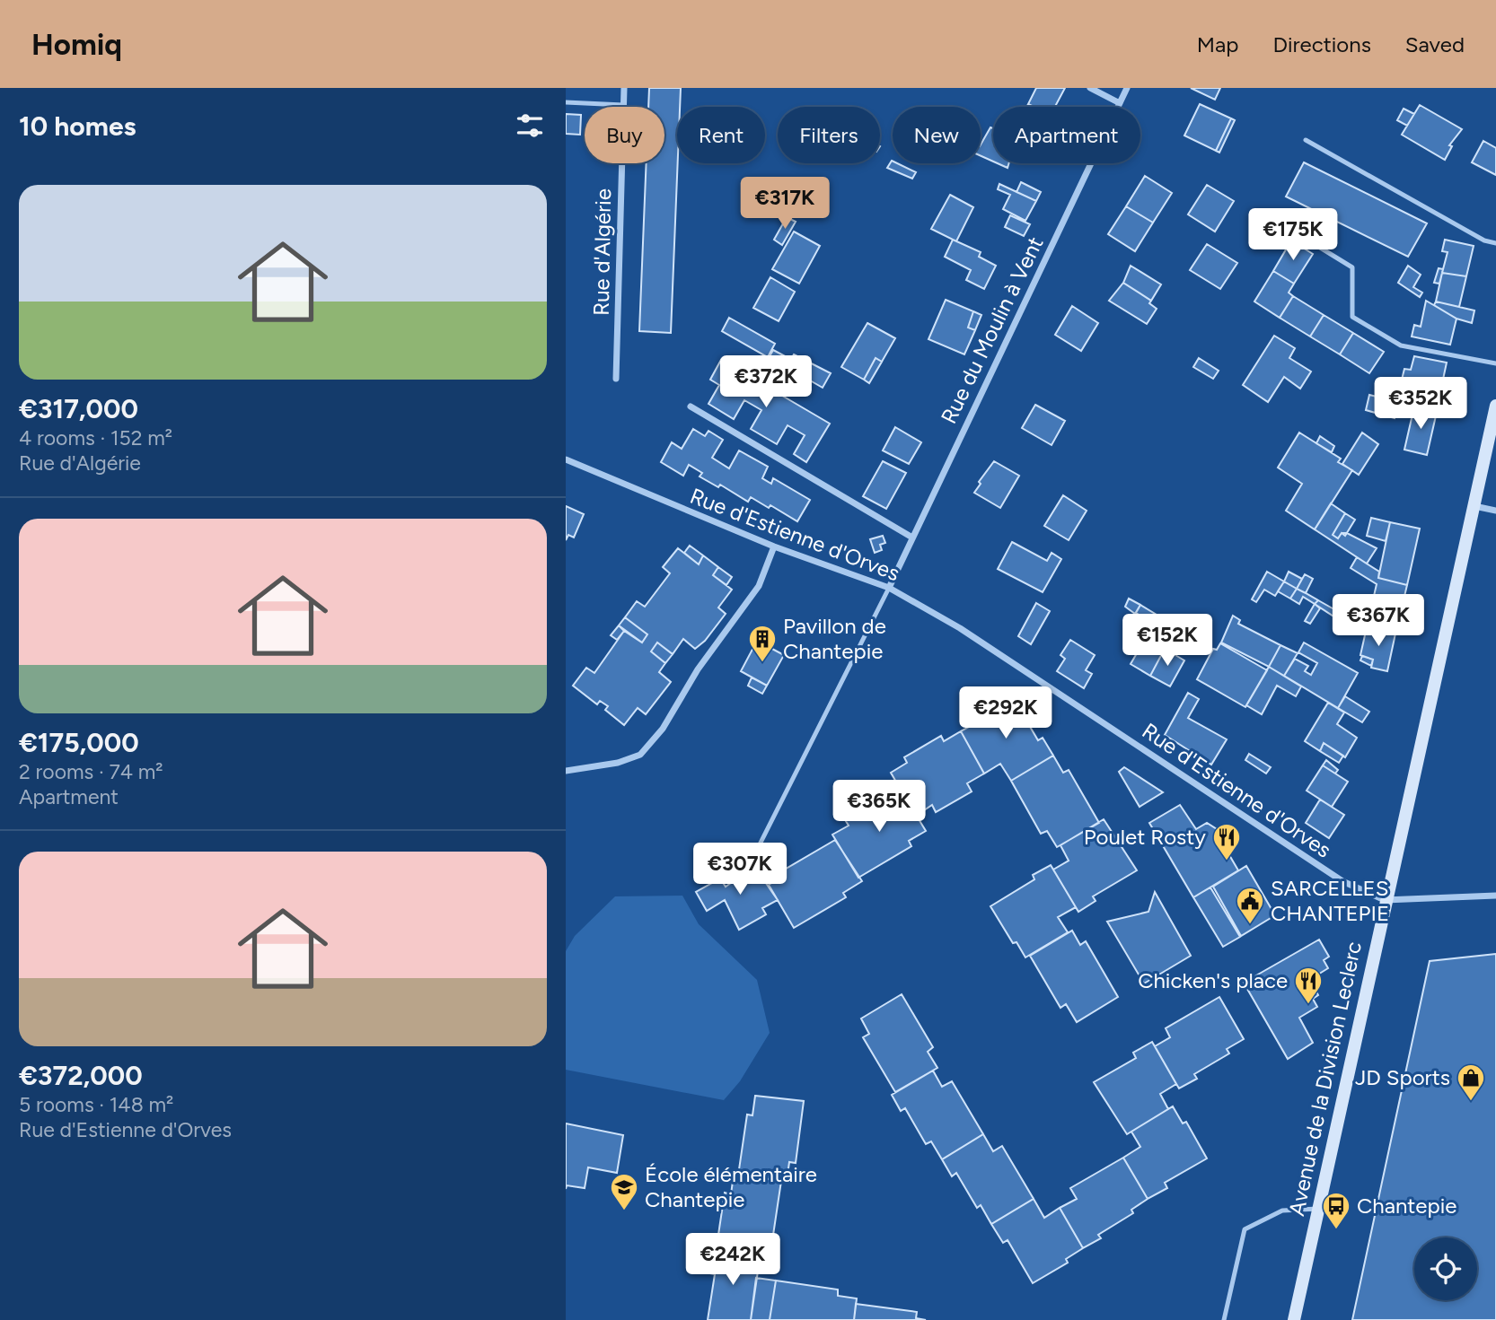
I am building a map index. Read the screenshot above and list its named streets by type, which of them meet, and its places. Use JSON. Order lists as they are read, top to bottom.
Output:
{
  "streets": {
    "main road": ["Avenue de la Division Leclerc"],
    "street": ["Rue d'Algérie", "Rue du Moulin à Vent", "Rue d'Estienne d'Orves"]
  },
  "crossings": [
    ["Rue du Moulin à Vent", "Rue d'Estienne d'Orves"],
    ["Rue d'Estienne d'Orves", "Avenue de la Division Leclerc"]
  ],
  "places": {
    "building": ["Pavillon de Chantepie"],
    "restaurant": ["Poulet Rosty", "Chicken's place"],
    "public building": ["SARCELLES CHANTEPIE"],
    "shop": ["JD Sports"],
    "school or university": ["École élémentaire Chantepie"],
    "bus stop": ["Chantepie"]
  },
  "page": {
    "header": "Homiq",
    "nav": ["Map", "Directions", "Saved"],
    "heading": "10 homes",
    "chip": [
      "Buy",
      "Rent",
      "Filters",
      "New",
      "Apartment"
    ],
    "list": [
      {
        "name": "€317,000",
        "note": "4 rooms · 152 m² · Rue d'Algérie"
      },
      {
        "name": "€175,000",
        "note": "2 rooms · 74 m² · Apartment"
      },
      {
        "name": "€372,000",
        "note": "5 rooms · 148 m² · Rue d'Estienne d'Orves"
      }
    ],
    "price": [
      "€317K",
      "€175K",
      "€372K",
      "€352K",
      "€367K",
      "€152K",
      "€292K",
      "€365K",
      "€307K",
      "€242K"
    ]
  }
}
